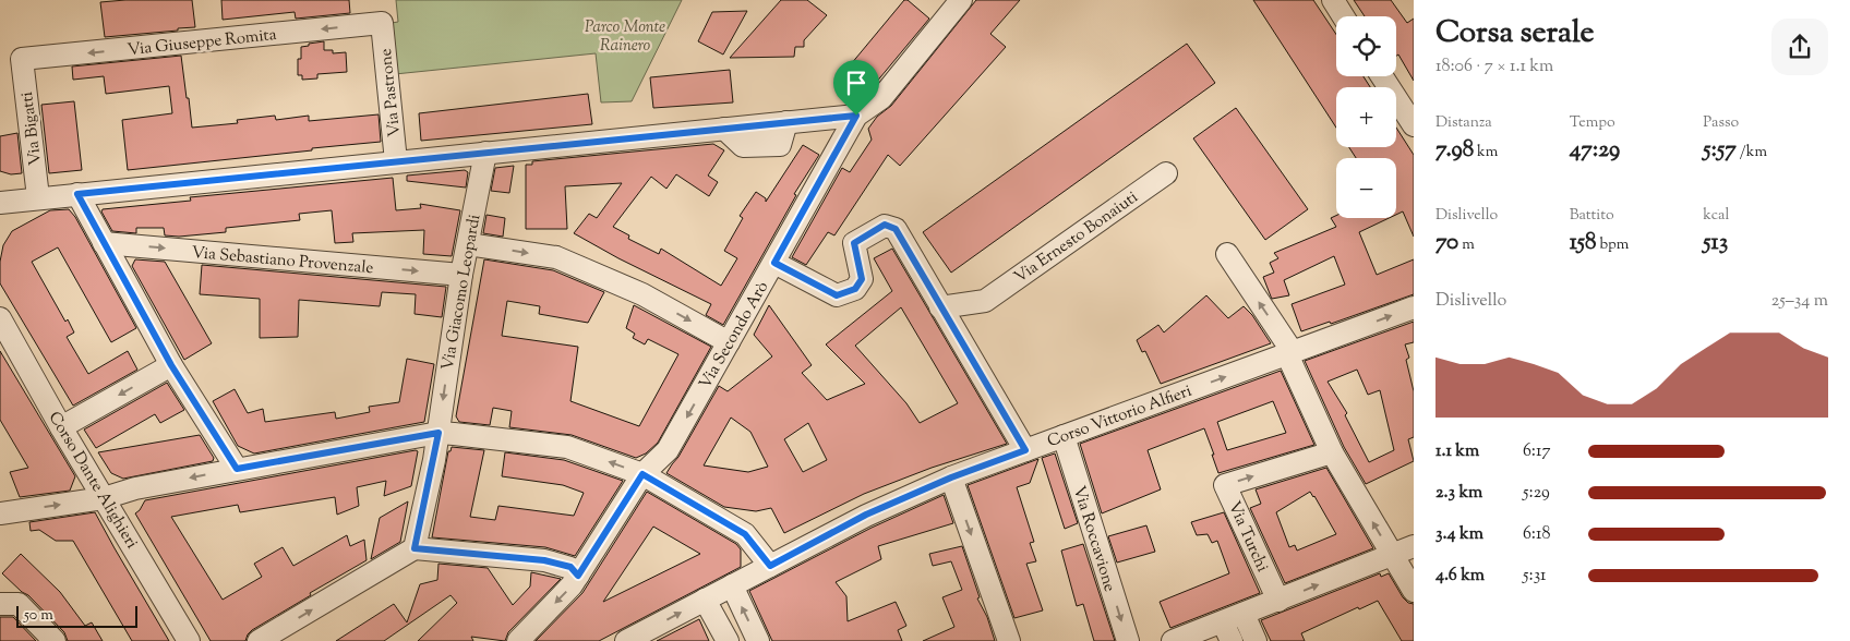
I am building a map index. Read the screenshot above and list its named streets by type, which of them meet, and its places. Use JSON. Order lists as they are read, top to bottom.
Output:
{
  "streets": {
    "street": [
      "Via Giuseppe Romita",
      "Via Pastrone",
      "Via Bigatti",
      "Via Ernesto Bonaiuti",
      "Via Sebastiano Provenzale",
      "Via Giacomo Leopardi",
      "Via Secondo Arò",
      "Corso Vittorio Alfieri",
      "Corso Dante Alighieri",
      "Via Turchi",
      "Via Roccavione"
    ]
  },
  "crossings": [
    ["Via Giuseppe Romita", "Via Pastrone"],
    ["Via Giuseppe Romita", "Via Bigatti"],
    ["Via Sebastiano Provenzale", "Via Giacomo Leopardi"],
    ["Corso Vittorio Alfieri", "Via Roccavione"]
  ],
  "one_way": ["Via Giacomo Leopardi", "Corso Vittorio Alfieri"],
  "parks": ["Parco Monte Rainero"],
  "scale_bar": "50 m",
  "page": {
    "heading": ["Corsa serale", "18:06 · 7 × 1.1 km"],
    "map_buttons": ["+", "−"],
    "stats": [
      ["Distanza", "7.98 km"],
      ["Tempo", "47:29"],
      ["Passo", "5:57 /km"],
      ["Dislivello", "70 m"],
      ["Battito", "158 bpm"],
      ["kcal", "513"]
    ],
    "chart": ["Dislivello", "25–34 m"],
    "list": [
      {
        "name": "1.1 km",
        "note": "6:17"
      },
      {
        "name": "2.3 km",
        "note": "5:29"
      },
      {
        "name": "3.4 km",
        "note": "6:18"
      },
      {
        "name": "4.6 km",
        "note": "5:31"
      }
    ],
    "scale": "50 m"
  }
}
